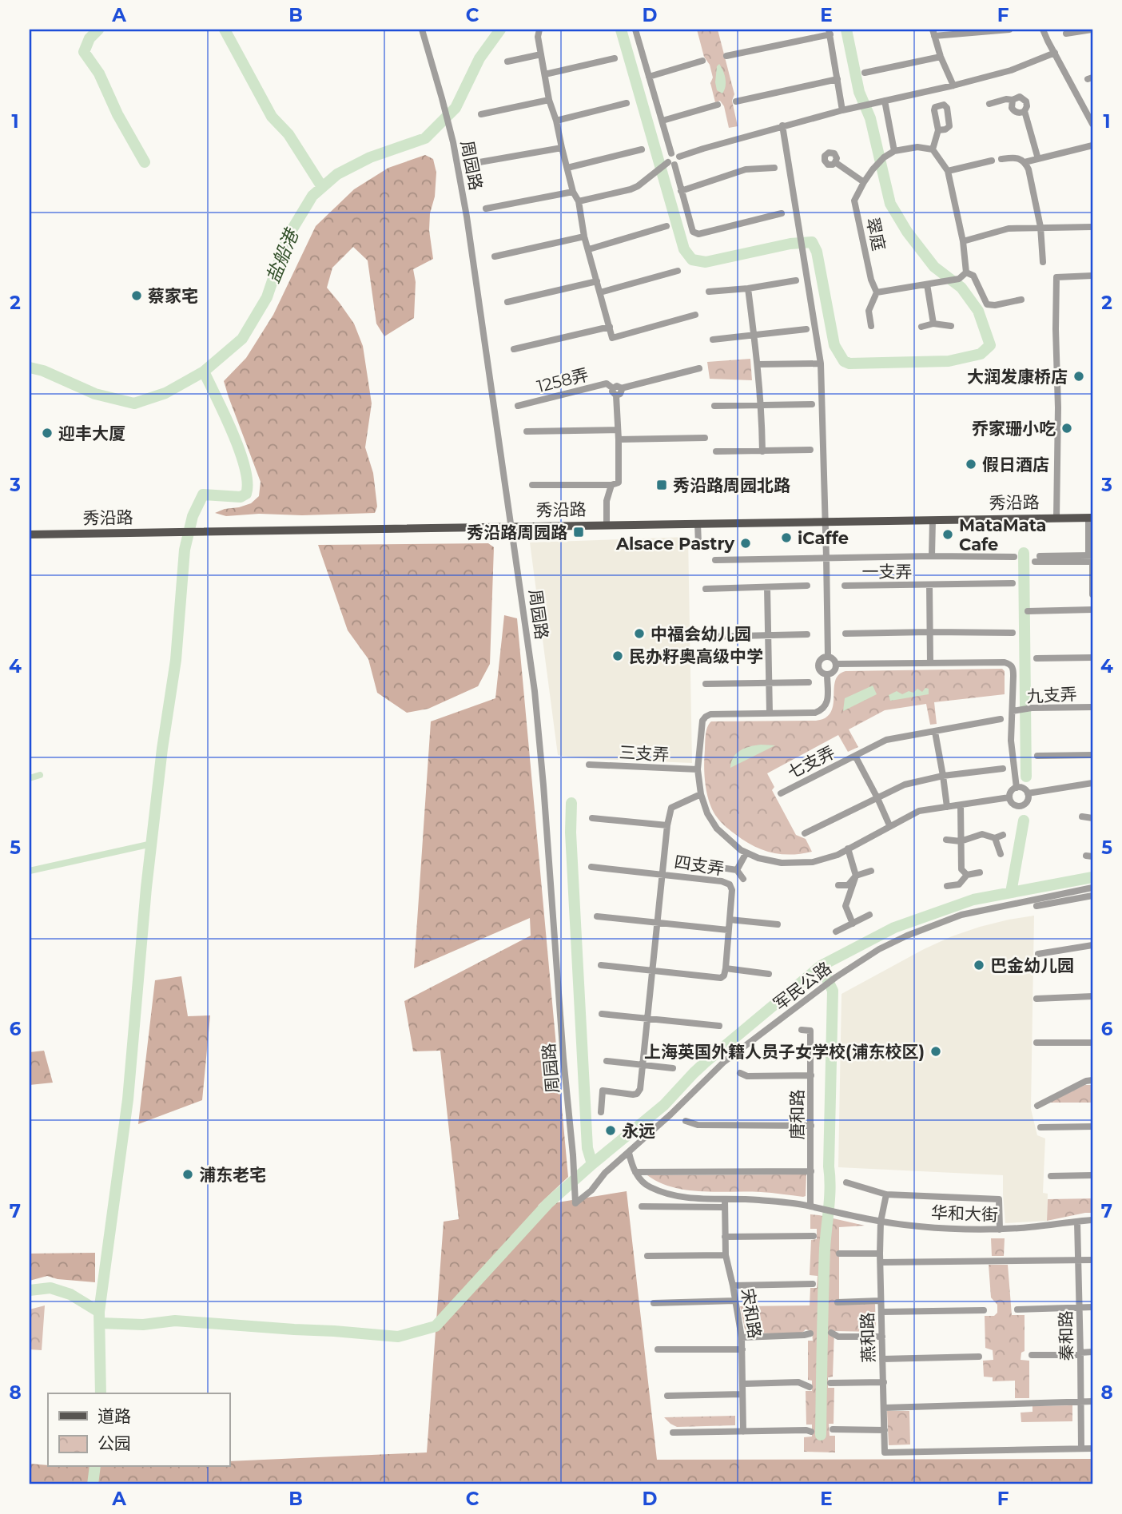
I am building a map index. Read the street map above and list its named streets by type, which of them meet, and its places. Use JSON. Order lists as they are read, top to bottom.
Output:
{
  "streets": {
    "main road": ["秀沿路"],
    "street": [
      "周园路",
      "翠庭",
      "1258弄",
      "一支弄",
      "九支弄",
      "三支弄",
      "七支弄",
      "四支弄",
      "军民公路",
      "唐和路",
      "华和大街",
      "宋和路",
      "秦和路",
      "燕和路"
    ]
  },
  "crossings": [
    ["周园路", "秀沿路"],
    ["周园路", "军民公路"],
    ["唐和路", "华和大街"],
    ["华和大街", "宋和路"],
    ["华和大街", "秦和路"],
    ["华和大街", "燕和路"],
    ["秦和路", "燕和路"]
  ],
  "water": ["盐船港"],
  "places": {
    "other": [
      "蔡家宅",
      "大润发康桥店",
      "乔家珊小吃",
      "迎丰大厦",
      "假日酒店",
      "MataMata Cafe",
      "iCaffe",
      "Alsace Pastry",
      "中福会幼儿园",
      "民办籽奥高级中学",
      "巴金幼儿园",
      "上海英国外籍人员子女学校(浦东校区)",
      "永远",
      "浦东老宅"
    ],
    "transit": ["秀沿路周园北路", "秀沿路周园路"]
  },
  "legend": ["道路", "公园"],
  "grid": {
    "columns": [
      "A",
      "B",
      "C",
      "D",
      "E",
      "F"
    ],
    "rows": [
      "1",
      "2",
      "3",
      "4",
      "5",
      "6",
      "7",
      "8"
    ]
  }
}
